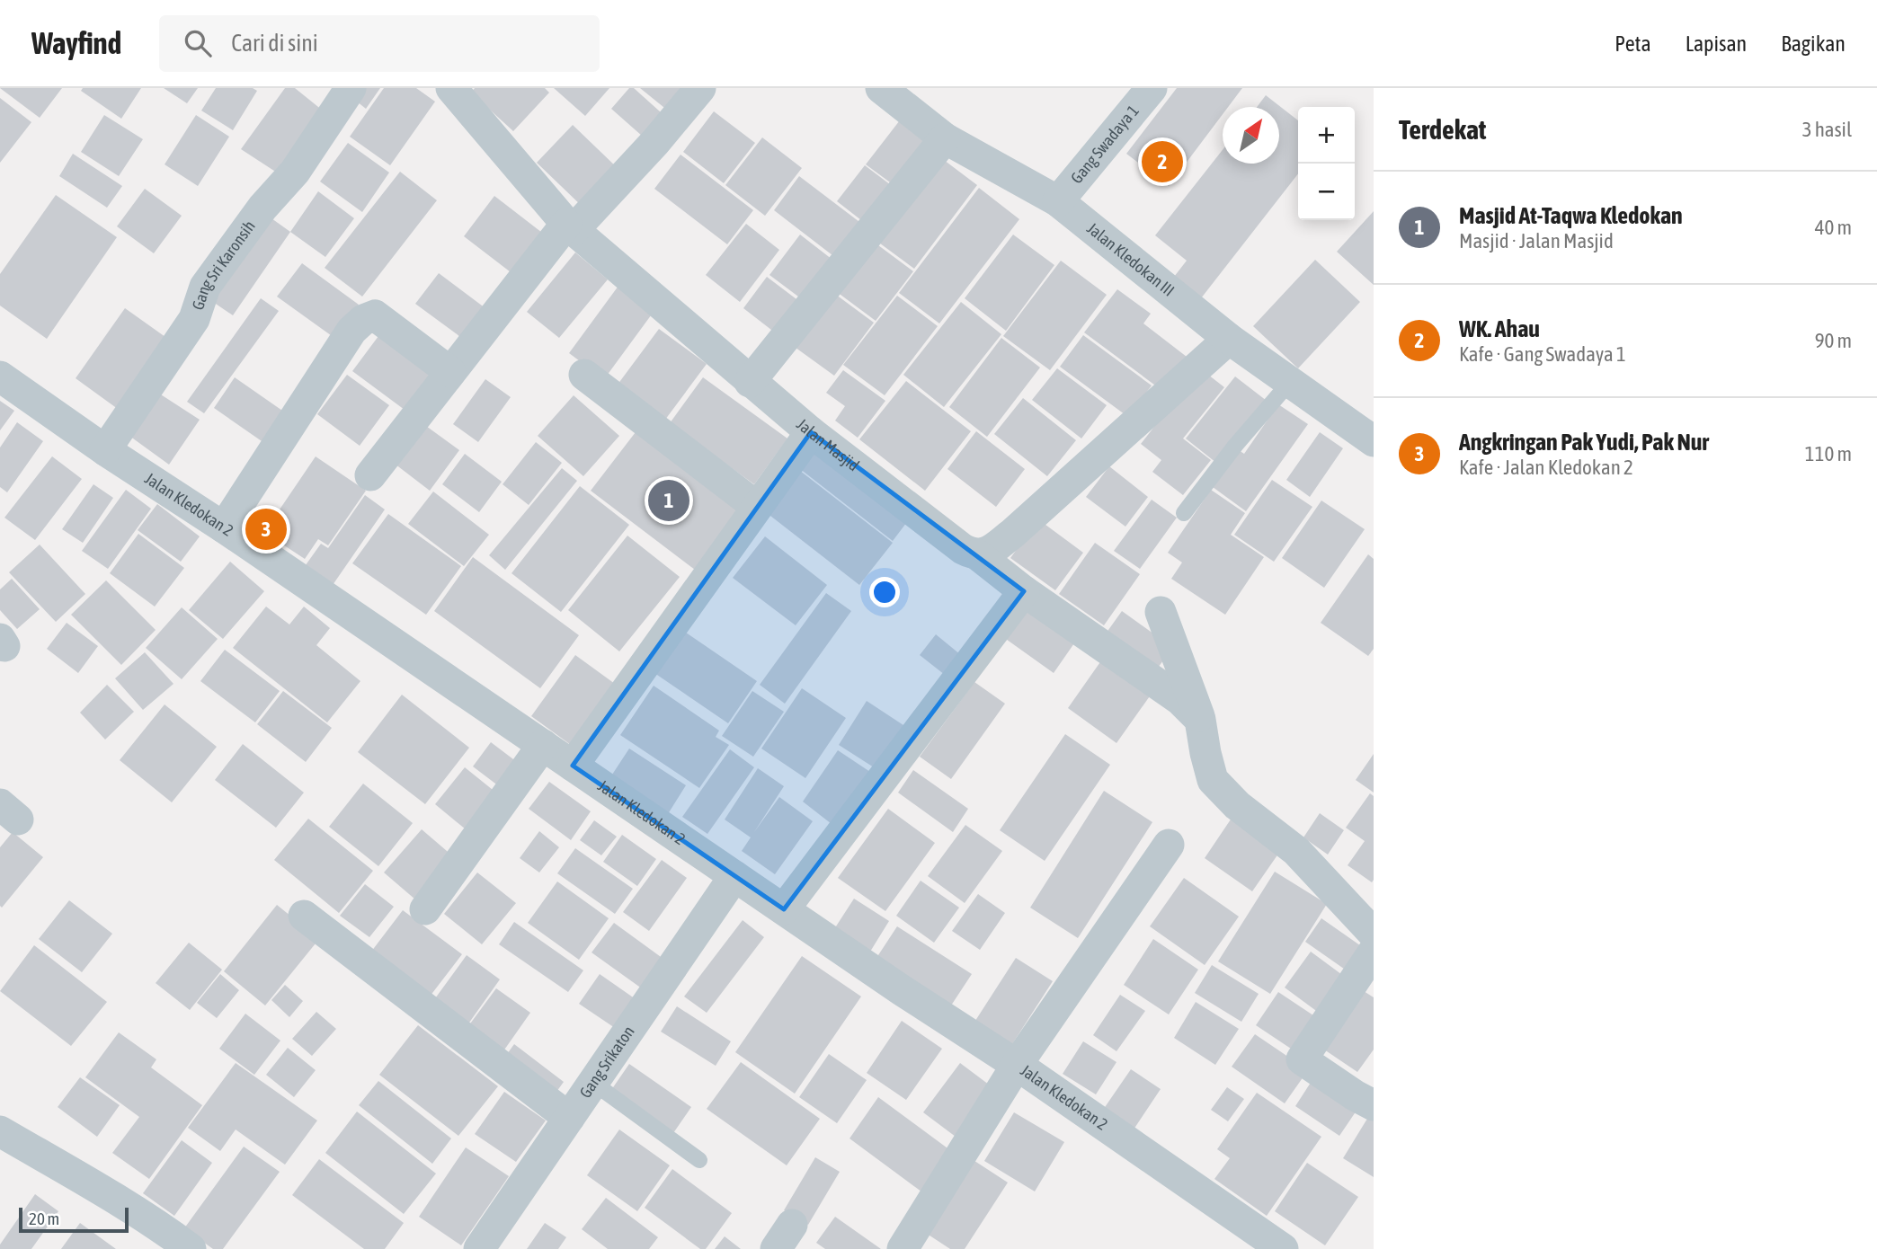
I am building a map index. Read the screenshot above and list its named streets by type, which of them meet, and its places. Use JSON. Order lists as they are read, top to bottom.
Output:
{
  "streets": {
    "street": [
      "Gang Swadaya 1",
      "Jalan Kledokan III",
      "Gang Sri Karonsih",
      "Jalan Masjid",
      "Jalan Kledokan 2",
      "Gang Srikaton"
    ]
  },
  "crossings": [
    ["Gang Swadaya 1", "Jalan Kledokan III"],
    ["Gang Sri Karonsih", "Jalan Kledokan 2"],
    ["Jalan Kledokan 2", "Gang Srikaton"]
  ],
  "scale_bar": "20 m",
  "north": "top right",
  "page": {
    "header": "Wayfind",
    "search": "Cari di sini",
    "nav": ["Peta", "Lapisan", "Bagikan"],
    "heading": ["Terdekat", "3 hasil"],
    "map_buttons": ["+", "−"],
    "pins": ["2", "1", "3"],
    "list": [
      {
        "mark": "1",
        "name": "Masjid At-Taqwa Kledokan",
        "note": "Masjid · Jalan Masjid",
        "value": "40 m"
      },
      {
        "mark": "2",
        "name": "WK. Ahau",
        "note": "Kafe · Gang Swadaya 1",
        "value": "90 m"
      },
      {
        "mark": "3",
        "name": "Angkringan Pak Yudi, Pak Nur",
        "note": "Kafe · Jalan Kledokan 2",
        "value": "110 m"
      }
    ],
    "scale": "20 m"
  }
}
